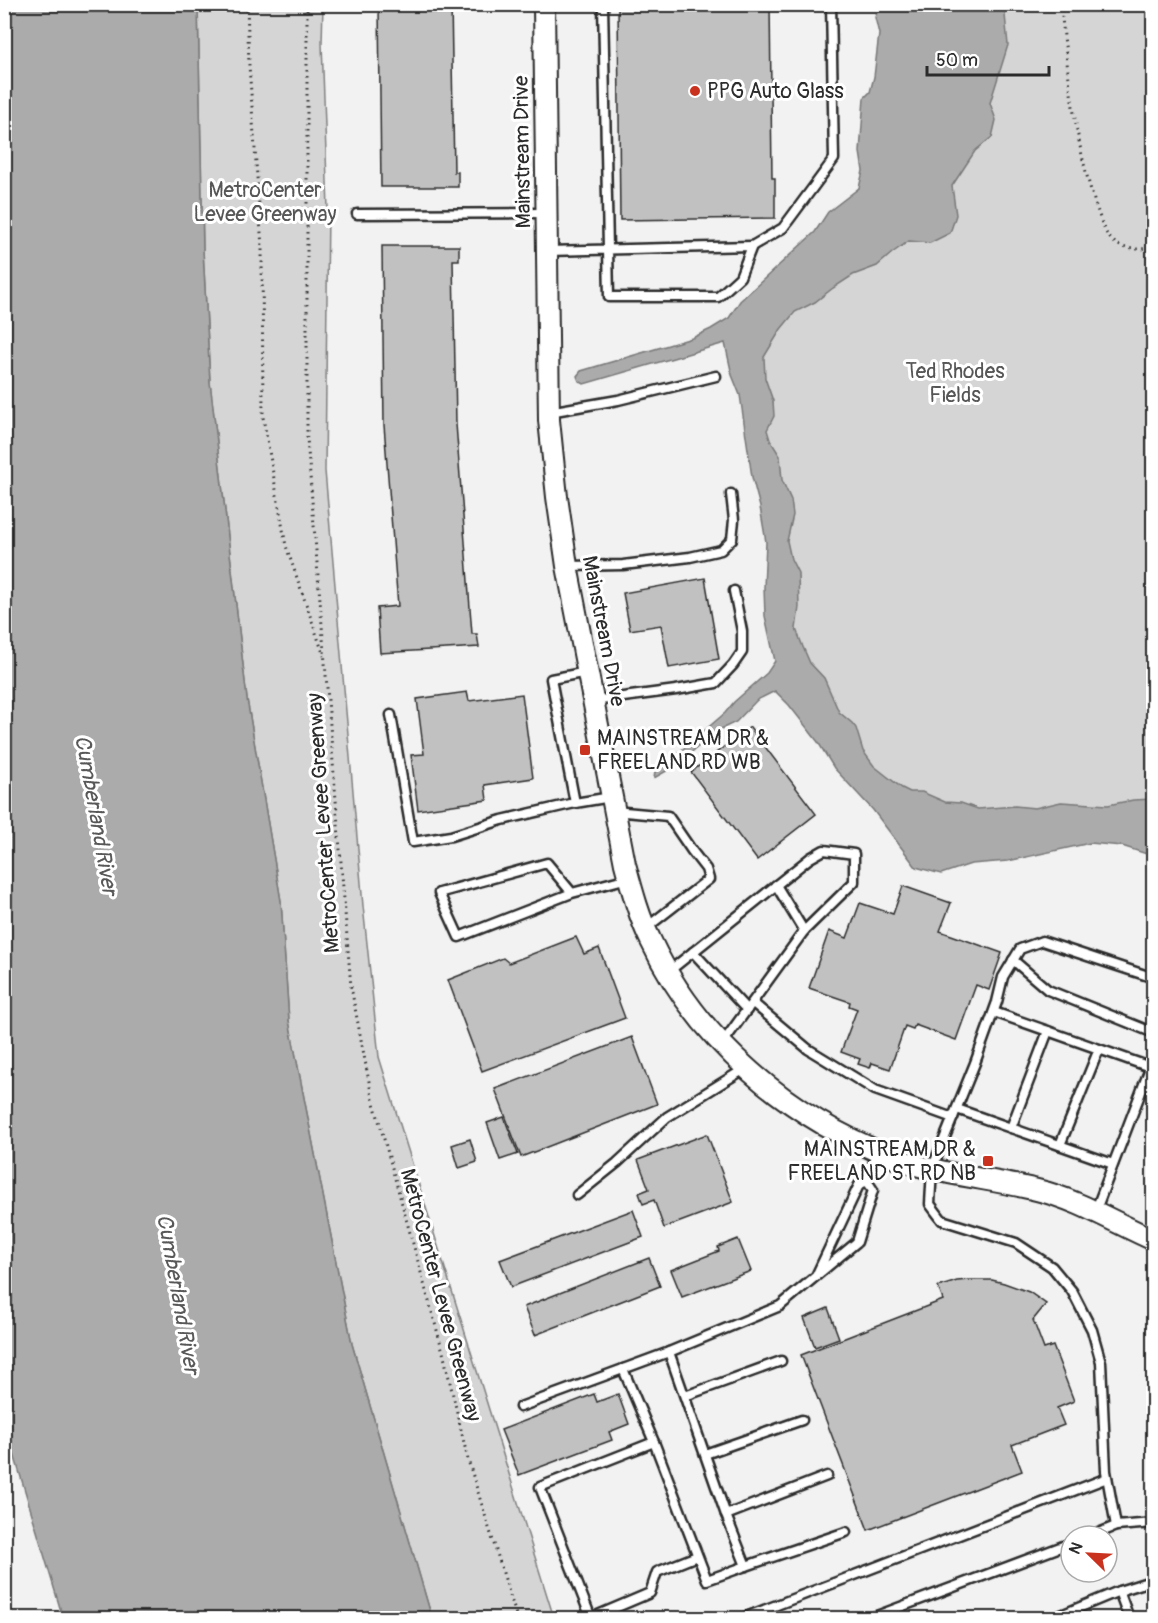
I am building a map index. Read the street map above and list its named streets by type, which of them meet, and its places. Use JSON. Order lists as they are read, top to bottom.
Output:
{
  "streets": {
    "street": ["Mainstream Drive"],
    "path": ["MetroCenter Levee Greenway"]
  },
  "water": ["Cumberland River"],
  "parks": ["MetroCenter Levee Greenway", "Ted Rhodes Fields"],
  "places": {
    "other": ["PPG Auto Glass"],
    "transit": ["MAINSTREAM DR & FREELAND RD WB", "MAINSTREAM DR & FREELAND ST RD NB"]
  },
  "scale_bar": "50 m",
  "north": "top left"
}
